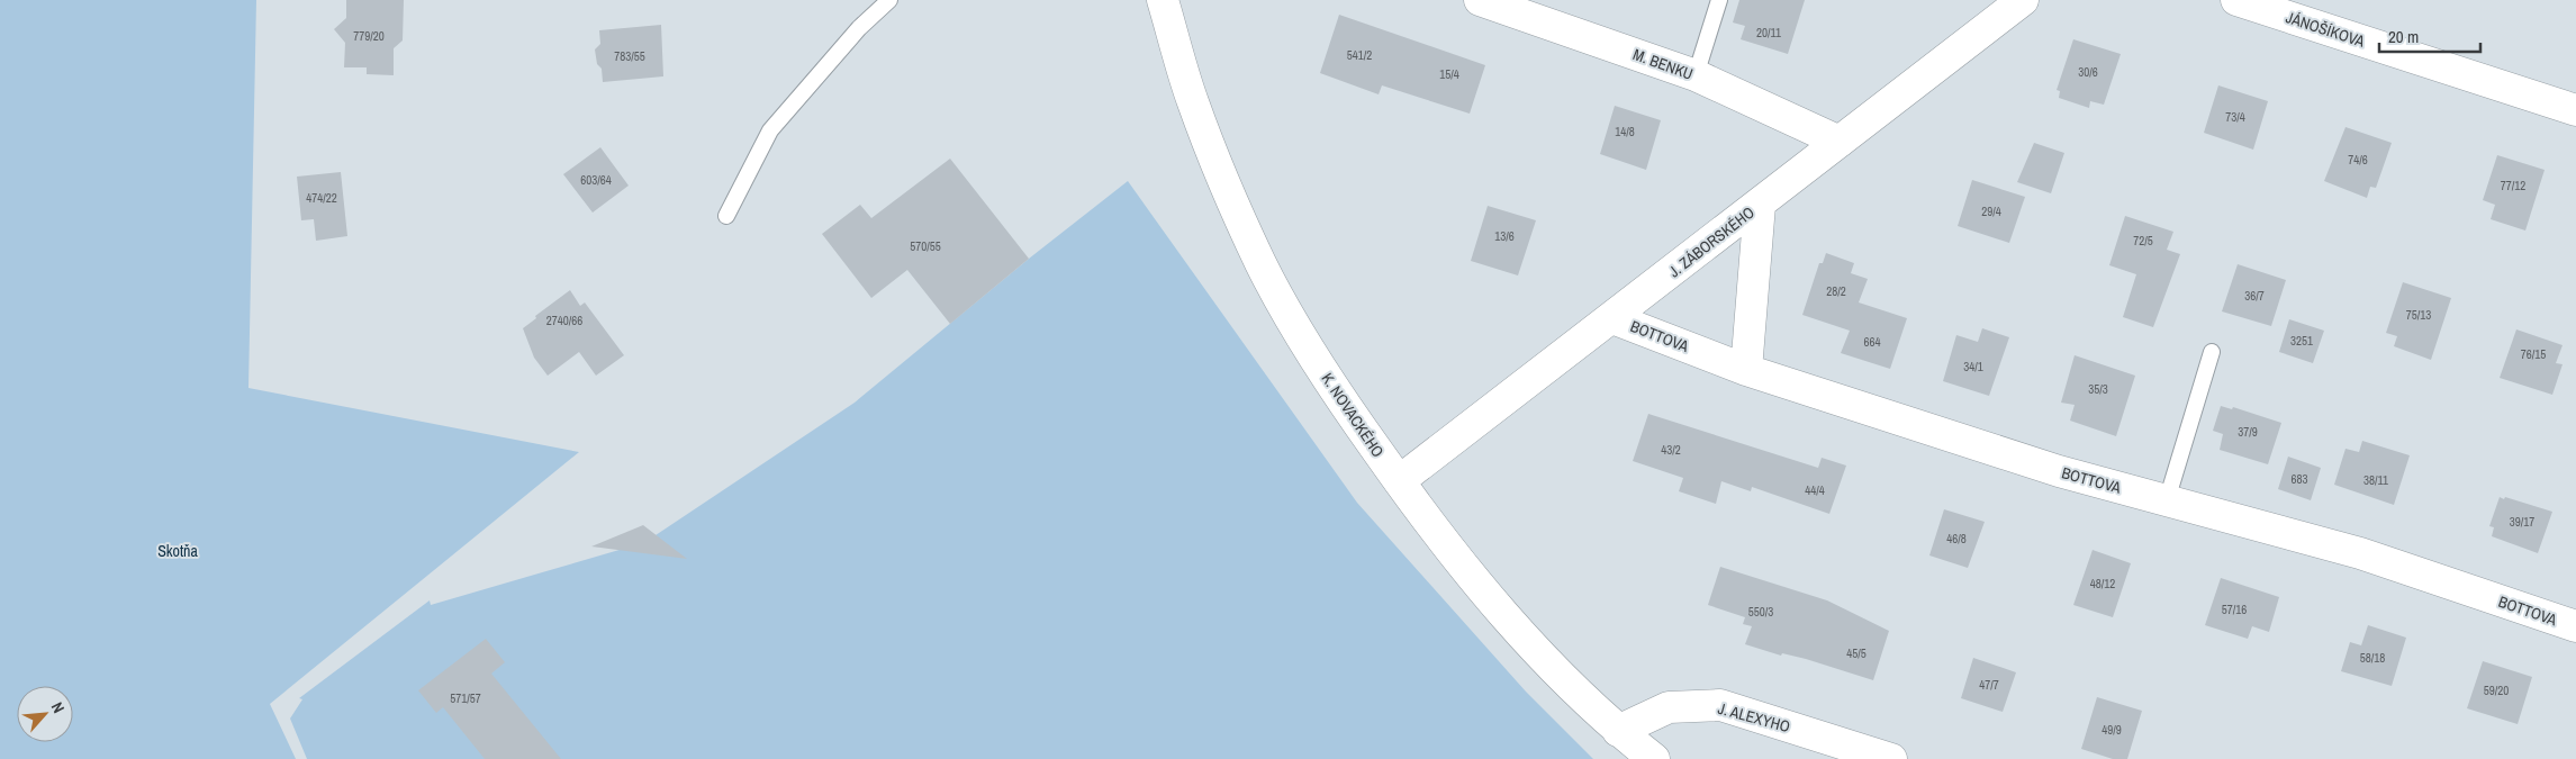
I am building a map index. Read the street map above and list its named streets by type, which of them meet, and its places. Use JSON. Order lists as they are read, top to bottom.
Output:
{
  "streets": {
    "street": [
      "JÁNOŠÍKOVA",
      "M. BENKU",
      "J. ZÁBORSKÉHO",
      "BOTTOVA",
      "K. NOVACKÉHO",
      "J. ALEXYHO"
    ]
  },
  "crossings": [
    ["M. BENKU", "J. ZÁBORSKÉHO"],
    ["J. ZÁBORSKÉHO", "BOTTOVA"],
    ["J. ZÁBORSKÉHO", "K. NOVACKÉHO"],
    ["K. NOVACKÉHO", "J. ALEXYHO"]
  ],
  "parks": ["Skotňa"],
  "house_numbers": [
    "20/11",
    "779/20",
    "541/2",
    "783/55",
    "30/6",
    "15/4",
    "73/4",
    "14/8",
    "74/6",
    "603/64",
    "77/12",
    "474/22",
    "29/4",
    "13/6",
    "72/5",
    "570/55",
    "28/2",
    "36/7",
    "75/13",
    "2740/66",
    "3251",
    "664",
    "76/15",
    "34/1",
    "35/3",
    "37/9",
    "43/2",
    "683",
    "38/11",
    "44/4",
    "39/17",
    "46/8",
    "48/12",
    "57/16",
    "550/3",
    "45/5",
    "58/18",
    "47/7",
    "59/20",
    "571/57",
    "49/9"
  ],
  "scale_bar": "20 m",
  "north": "top right"
}
